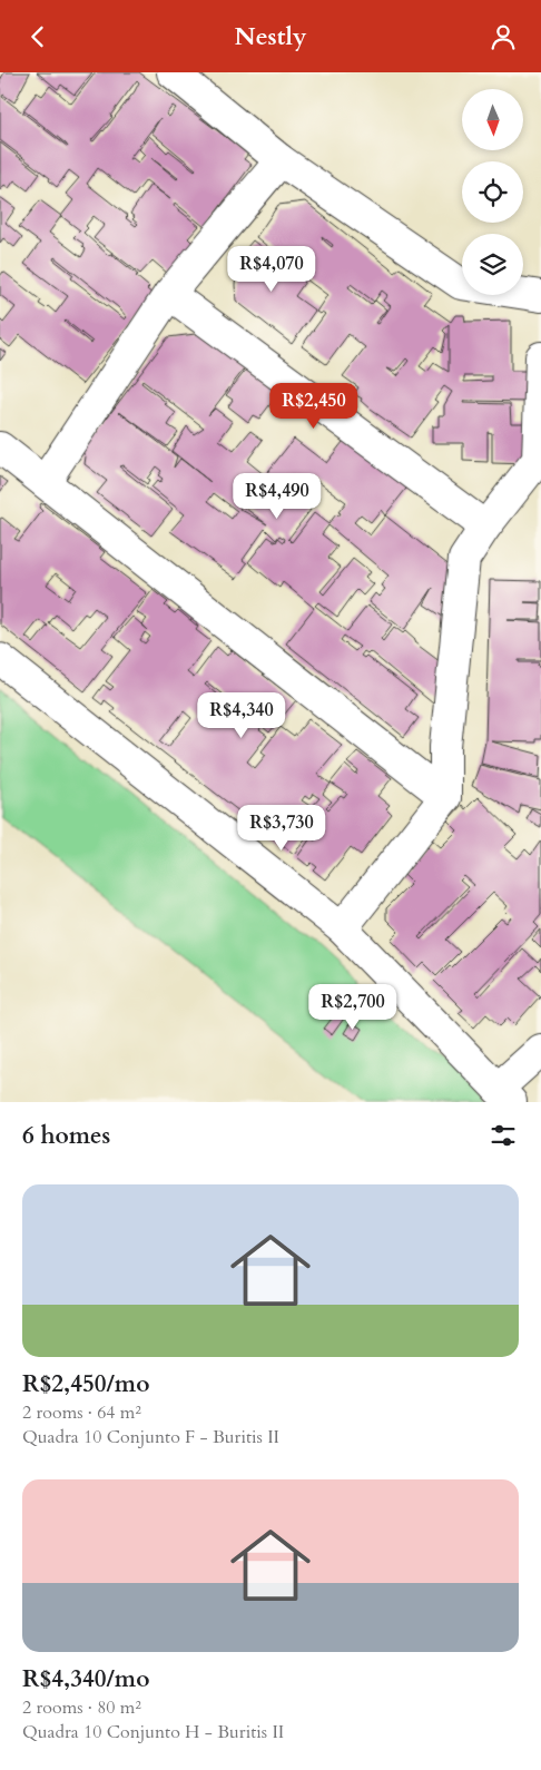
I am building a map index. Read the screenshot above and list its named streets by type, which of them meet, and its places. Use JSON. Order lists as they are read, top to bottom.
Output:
{
  "north": "bottom",
  "page": {
    "header": "Nestly",
    "price": [
      "R$4,070",
      "R$2,450",
      "R$4,490",
      "R$4,340",
      "R$3,730",
      "R$2,700"
    ],
    "heading": "6 homes",
    "list": [
      {
        "name": "R$2,450/mo",
        "note": "2 rooms · 64 m² · Quadra 10 Conjunto F - Buritis II"
      },
      {
        "name": "R$4,340/mo",
        "note": "2 rooms · 80 m² · Quadra 10 Conjunto H - Buritis II"
      }
    ]
  }
}
